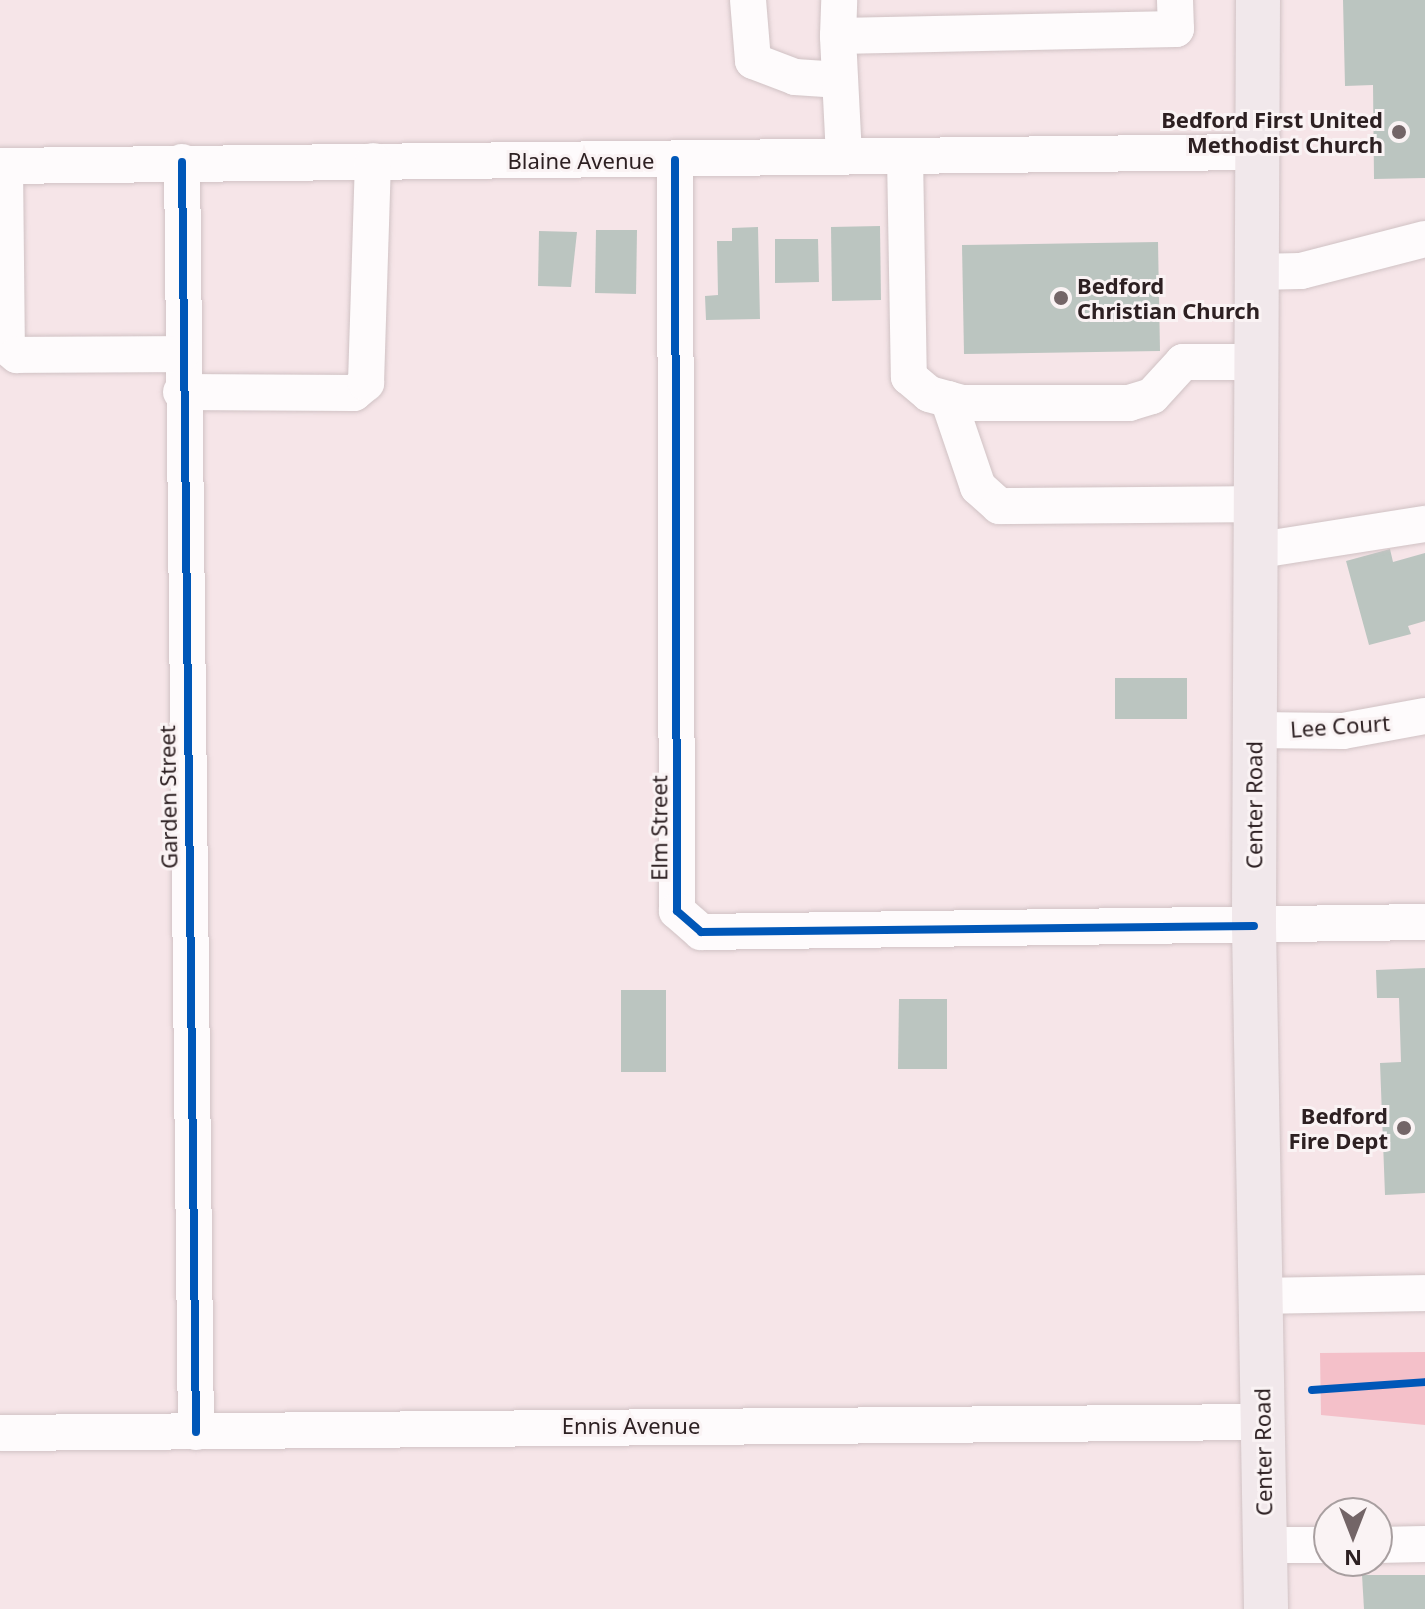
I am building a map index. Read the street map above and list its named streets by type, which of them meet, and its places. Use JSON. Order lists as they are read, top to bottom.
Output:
{
  "streets": {
    "main road": ["Center Road"],
    "street": [
      "Blaine Avenue",
      "Lee Court",
      "Garden Street",
      "Elm Street",
      "Ennis Avenue"
    ]
  },
  "crossings": [
    ["Blaine Avenue", "Garden Street"],
    ["Blaine Avenue", "Center Road"],
    ["Blaine Avenue", "Elm Street"],
    ["Lee Court", "Center Road"],
    ["Garden Street", "Ennis Avenue"],
    ["Center Road", "Elm Street"],
    ["Center Road", "Ennis Avenue"]
  ],
  "places": ["Bedford First United Methodist Church", "Bedford Christian Church", "Bedford Fire Dept"],
  "north": "bottom"
}
